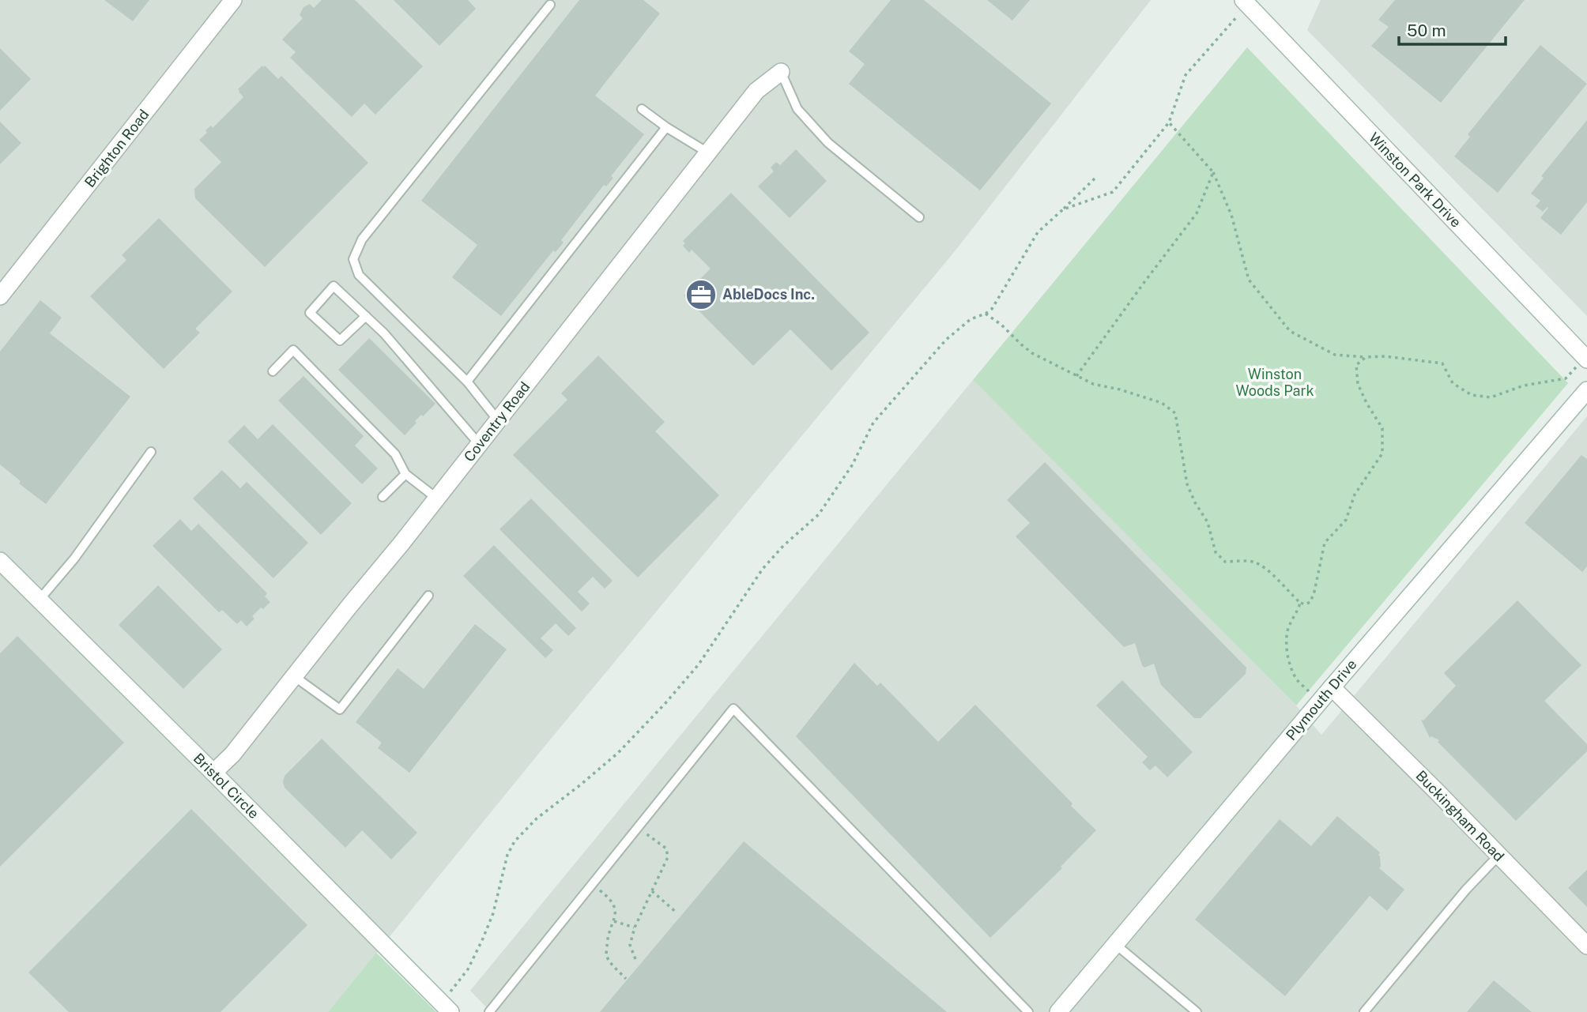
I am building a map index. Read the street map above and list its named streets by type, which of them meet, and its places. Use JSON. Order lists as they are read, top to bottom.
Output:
{
  "streets": {
    "street": [
      "Brighton Road",
      "Winston Park Drive",
      "Coventry Road",
      "Plymouth Drive",
      "Bristol Circle",
      "Buckingham Road"
    ]
  },
  "crossings": [
    ["Coventry Road", "Bristol Circle"],
    ["Plymouth Drive", "Buckingham Road"]
  ],
  "parks": ["Winston Woods Park"],
  "places": {
    "office": ["AbleDocs Inc."]
  },
  "scale_bar": "50 m"
}
